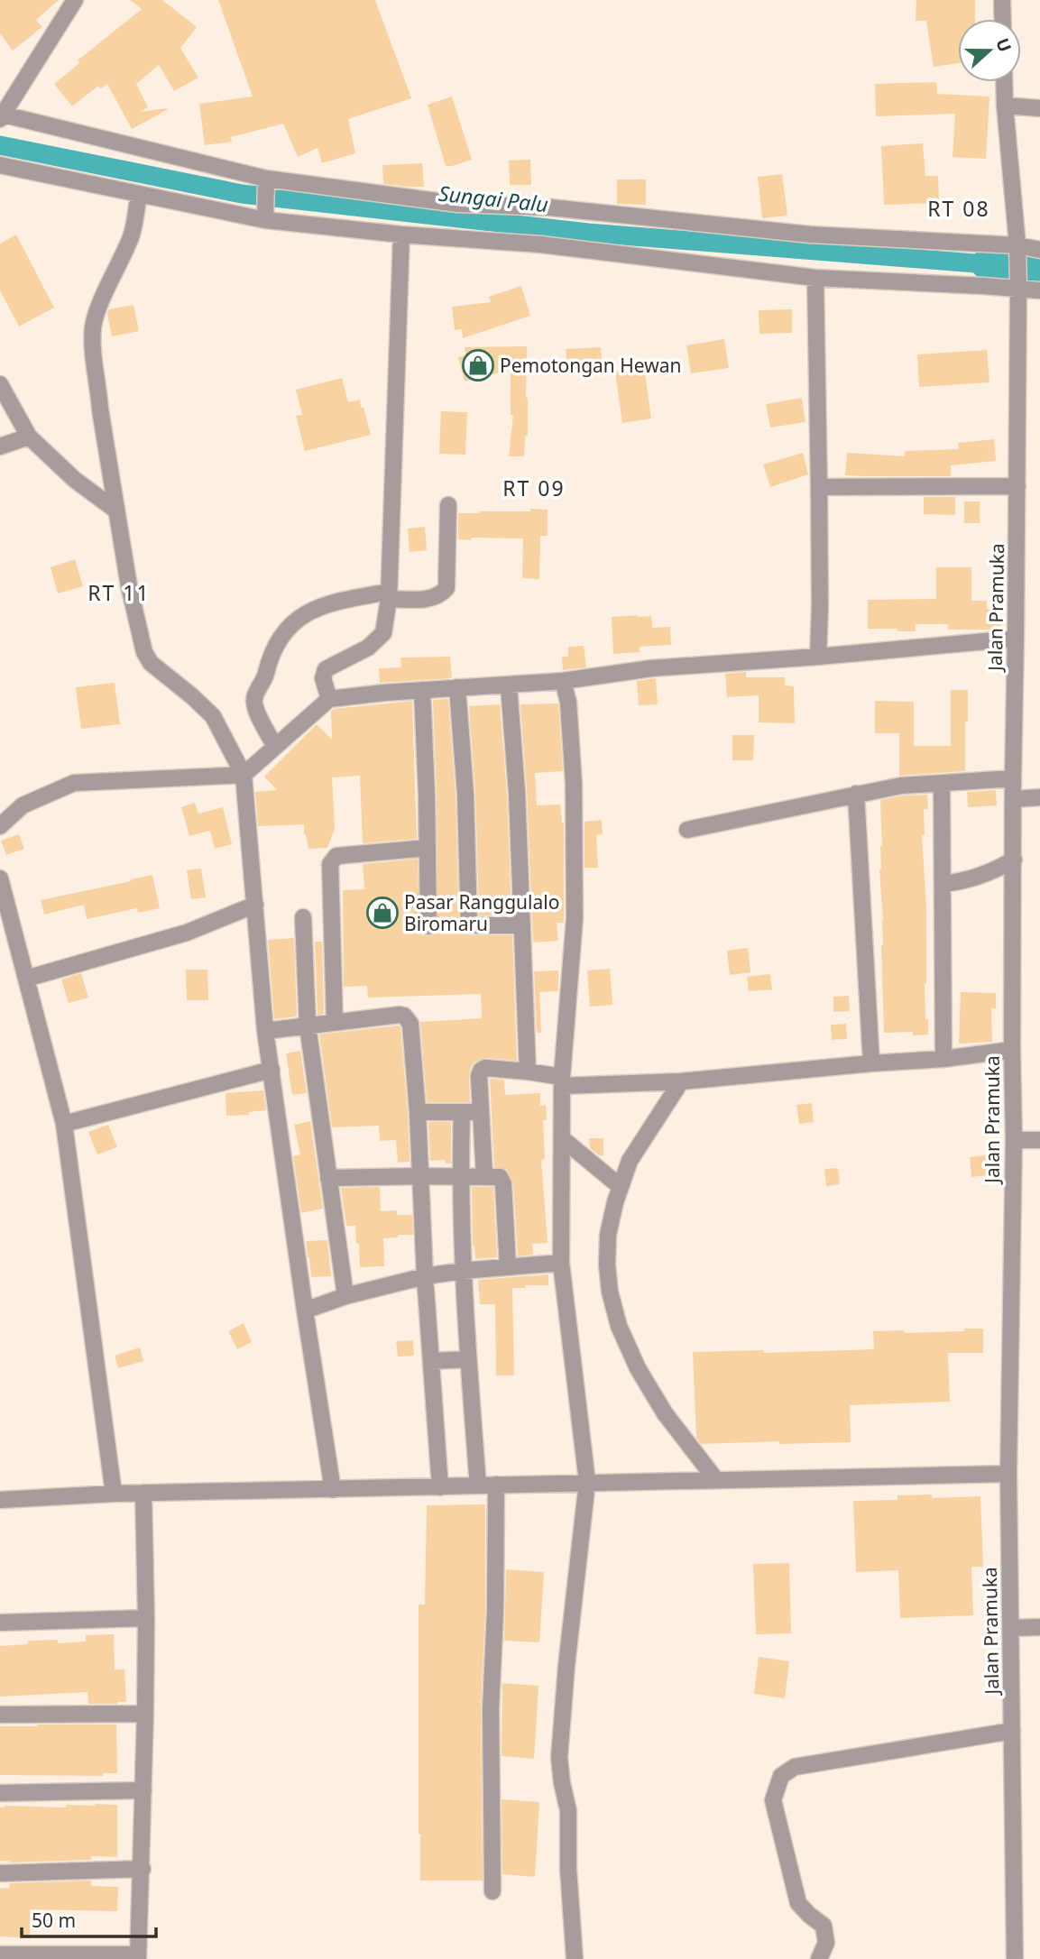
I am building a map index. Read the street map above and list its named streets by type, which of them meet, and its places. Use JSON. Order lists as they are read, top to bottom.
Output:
{
  "streets": {
    "street": ["Jalan Pramuka"]
  },
  "districts": ["RT 08", "RT 09", "RT 11"],
  "water": ["Sungai Palu"],
  "places": {
    "shop": ["Pemotongan Hewan", "Pasar Ranggulalo Biromaru"]
  },
  "scale_bar": "50 m",
  "north": "right"
}
